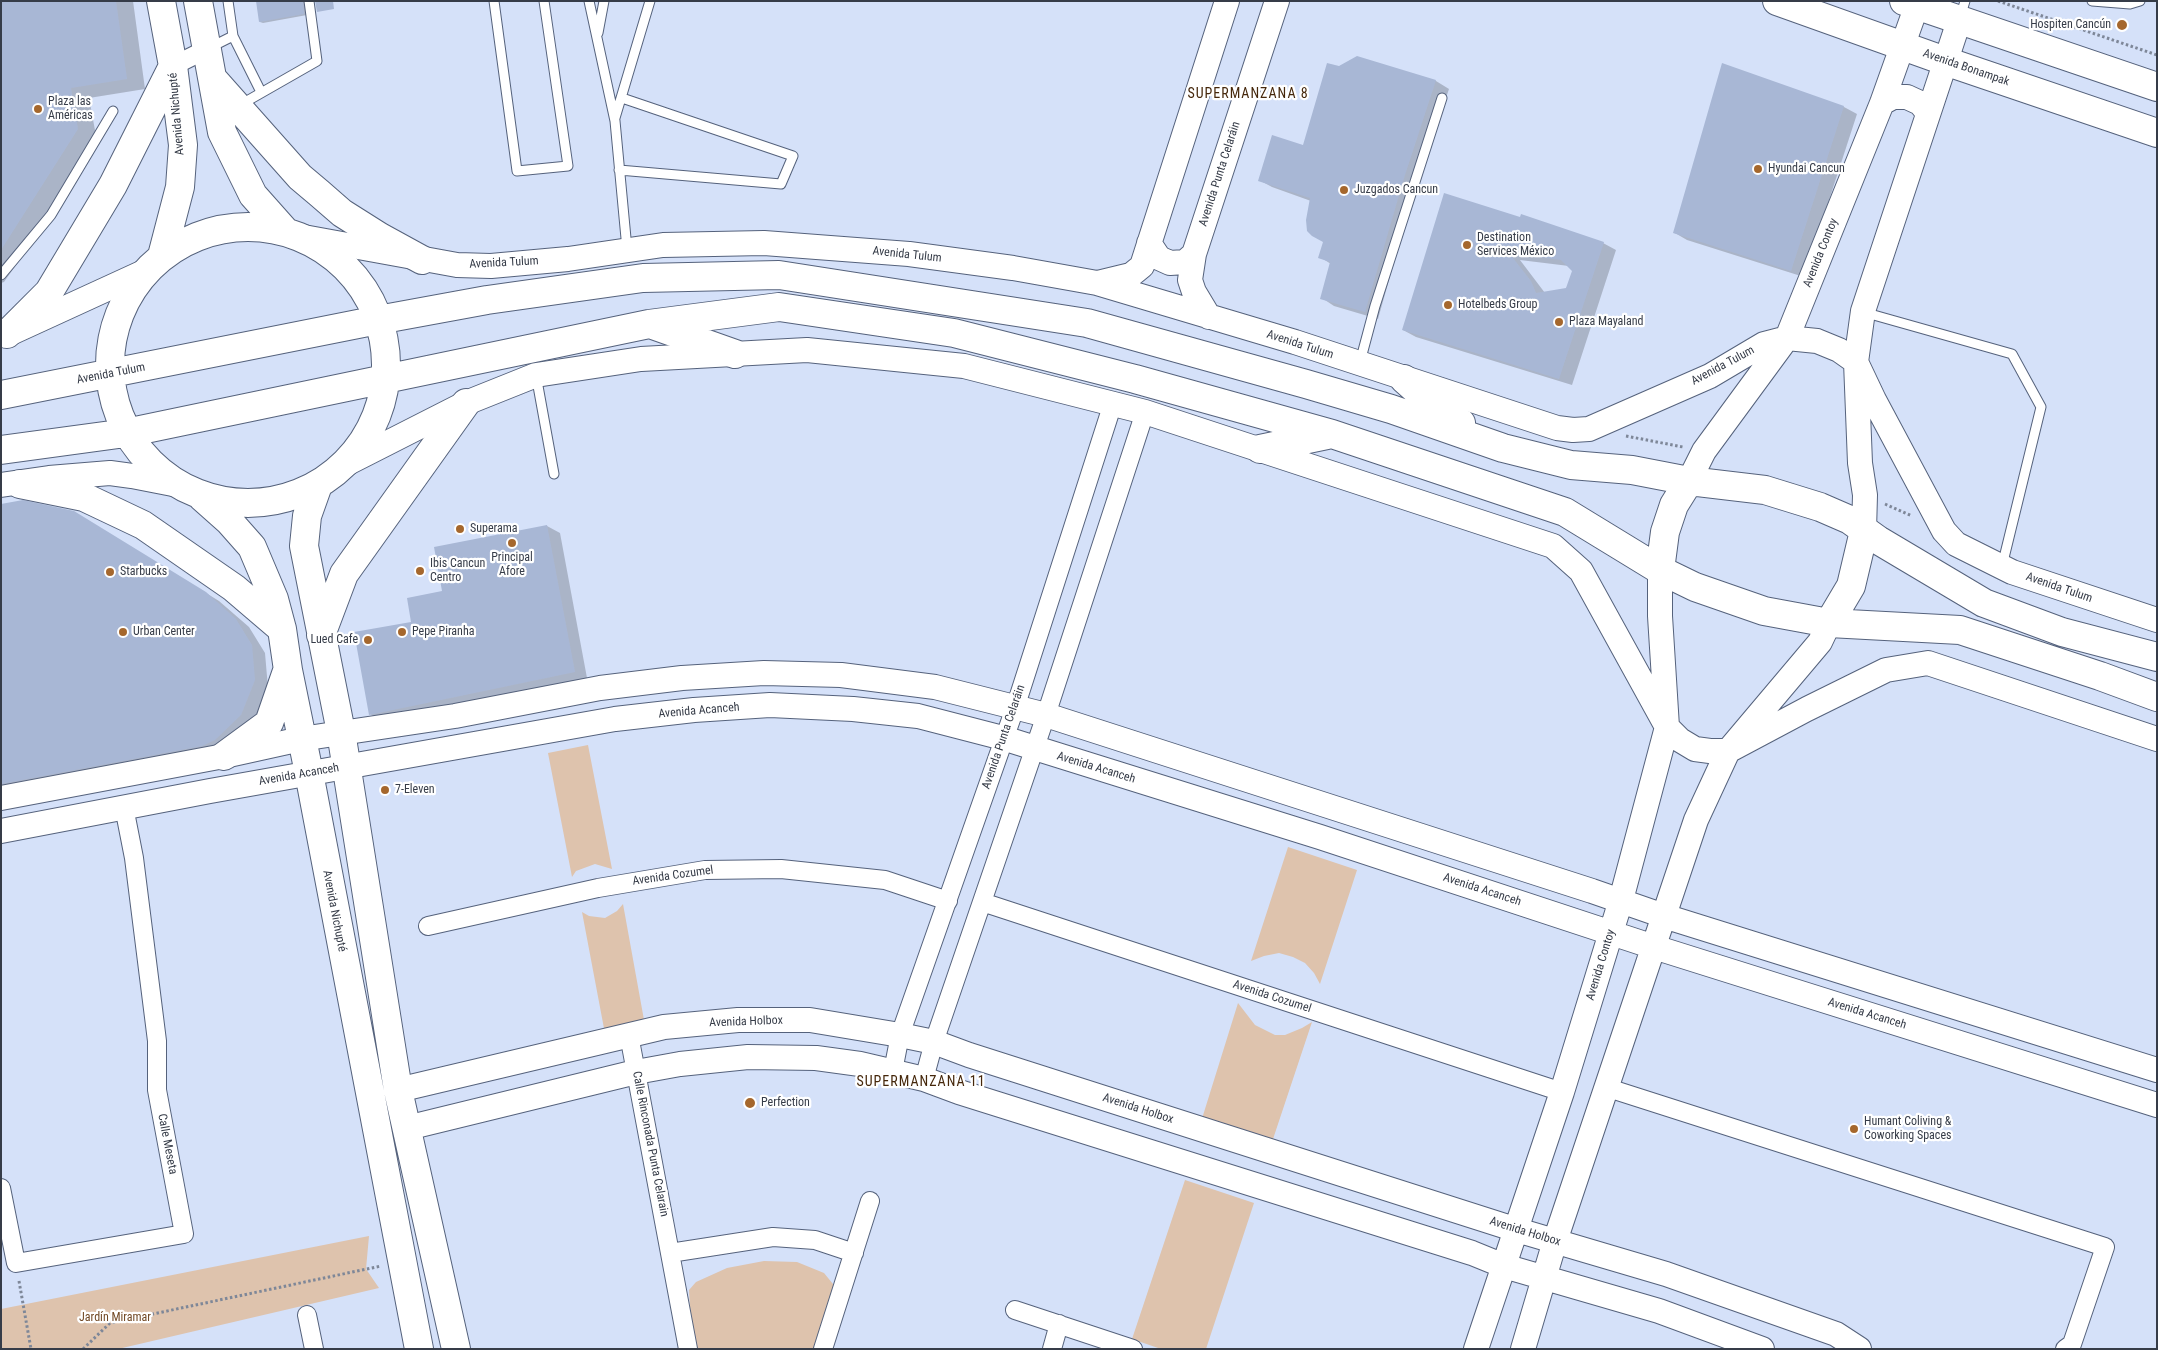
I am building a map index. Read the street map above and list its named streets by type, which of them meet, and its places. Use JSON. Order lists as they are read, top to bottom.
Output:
{
  "streets": {
    "main road": ["Avenida Bonampak", "Avenida Nichupté", "Avenida Tulum"],
    "street": [
      "Avenida Punta Celaráin",
      "Avenida Contoy",
      "Avenida Acanceh",
      "Avenida Cozumel",
      "Avenida Holbox",
      "Calle Meseta",
      "Calle Rinconada Punta Celarain"
    ]
  },
  "crossings": [
    ["Avenida Bonampak", "Avenida Contoy"],
    ["Avenida Nichupté", "Avenida Tulum"],
    ["Avenida Nichupté", "Avenida Acanceh"],
    ["Avenida Punta Celaráin", "Avenida Tulum"],
    ["Avenida Punta Celaráin", "Avenida Acanceh"],
    ["Avenida Punta Celaráin", "Avenida Cozumel"],
    ["Avenida Punta Celaráin", "Avenida Holbox"],
    ["Avenida Contoy", "Avenida Tulum"],
    ["Avenida Contoy", "Avenida Acanceh"],
    ["Avenida Contoy", "Avenida Cozumel"],
    ["Avenida Contoy", "Avenida Holbox"],
    ["Avenida Acanceh", "Calle Meseta"],
    ["Avenida Holbox", "Calle Rinconada Punta Celarain"]
  ],
  "districts": ["SUPERMANZANA 8", "SUPERMANZANA 11"],
  "parks": ["Jardín Miramar"],
  "places": [
    "Hospiten Cancún",
    "Plaza las Américas",
    "Hyundai Cancun",
    "Juzgados Cancun",
    "Destination Services México",
    "Hotelbeds Group",
    "Plaza Mayaland",
    "Superama",
    "Principal Afore",
    "Ibis Cancun Centro",
    "Starbucks",
    "Urban Center",
    "Pepe Piranha",
    "Lued Cafe",
    "7-Eleven",
    "Perfection",
    "Humant Coliving & Coworking Spaces"
  ]
}
